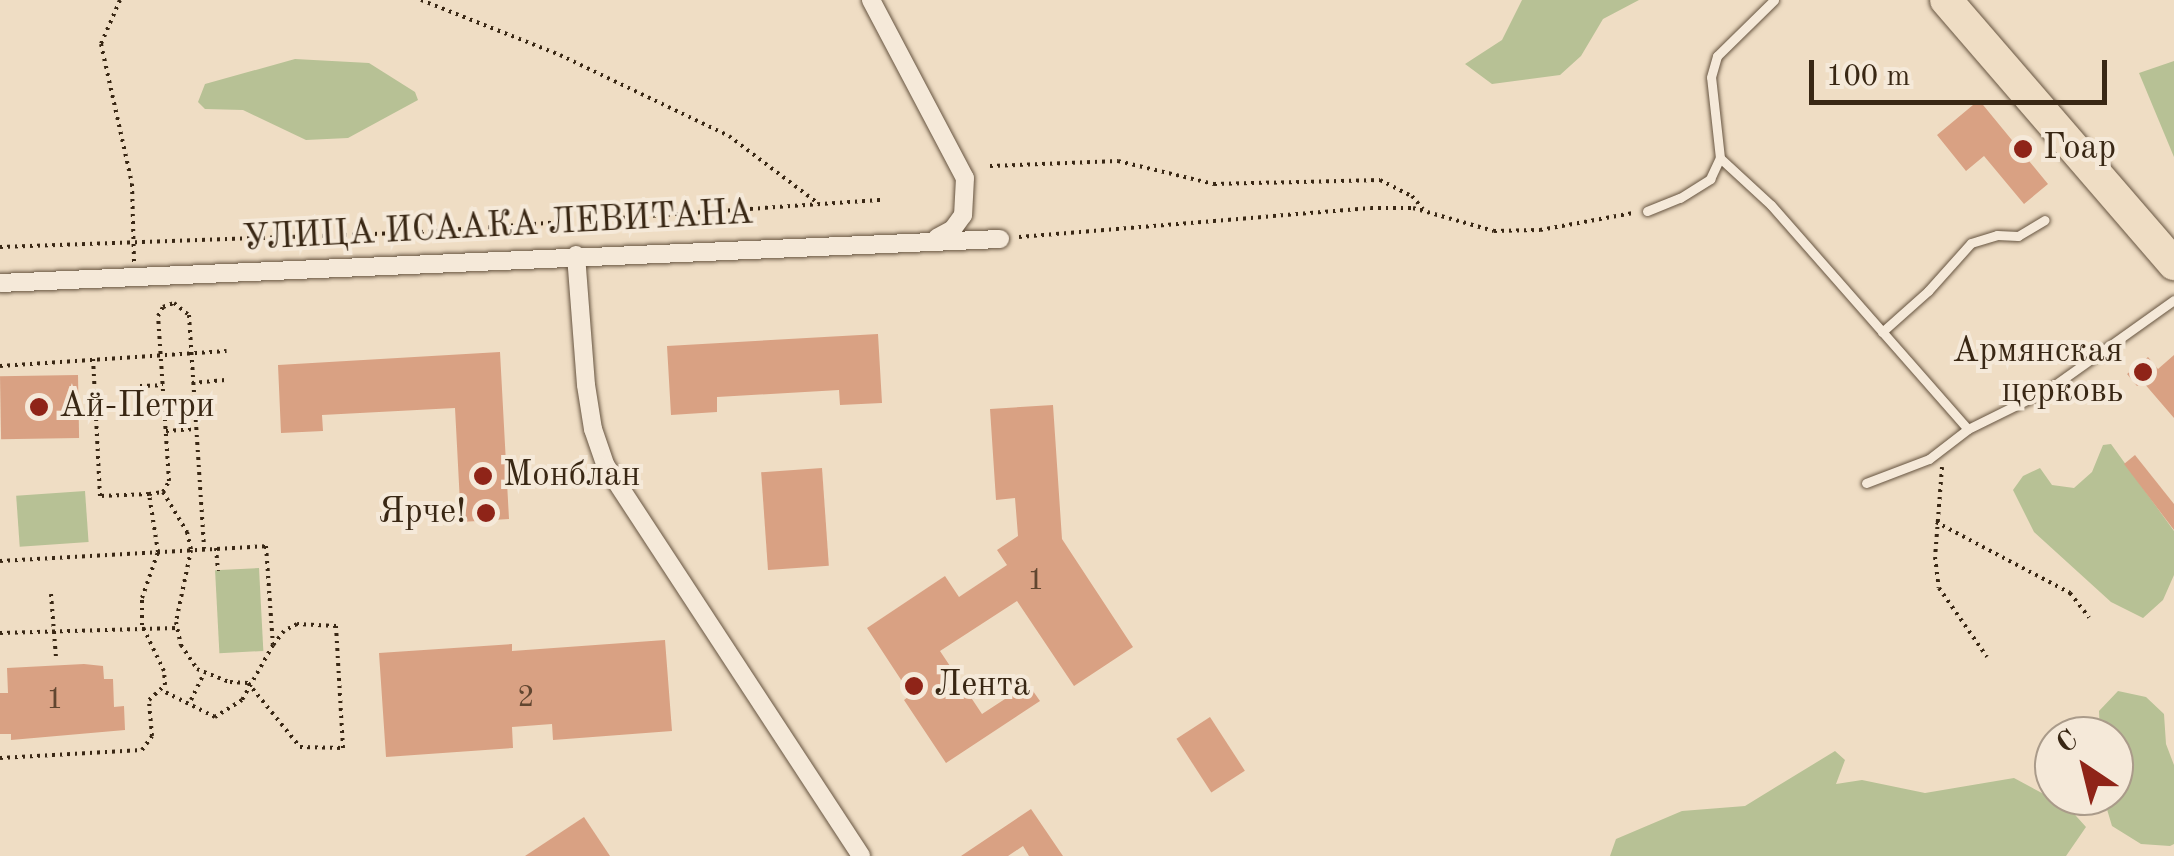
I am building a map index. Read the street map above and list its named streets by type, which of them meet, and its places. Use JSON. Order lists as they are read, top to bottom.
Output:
{
  "streets": {
    "street": ["УЛИЦА ИСААКА ЛЕВИТАНА"]
  },
  "places": [
    "Гоар",
    "Армянская церковь",
    "Ай-Петри",
    "Монблан",
    "Ярче!",
    "Лента"
  ],
  "house_numbers": ["1", "2", "1"],
  "scale_bar": "100 m",
  "north": "top left"
}
